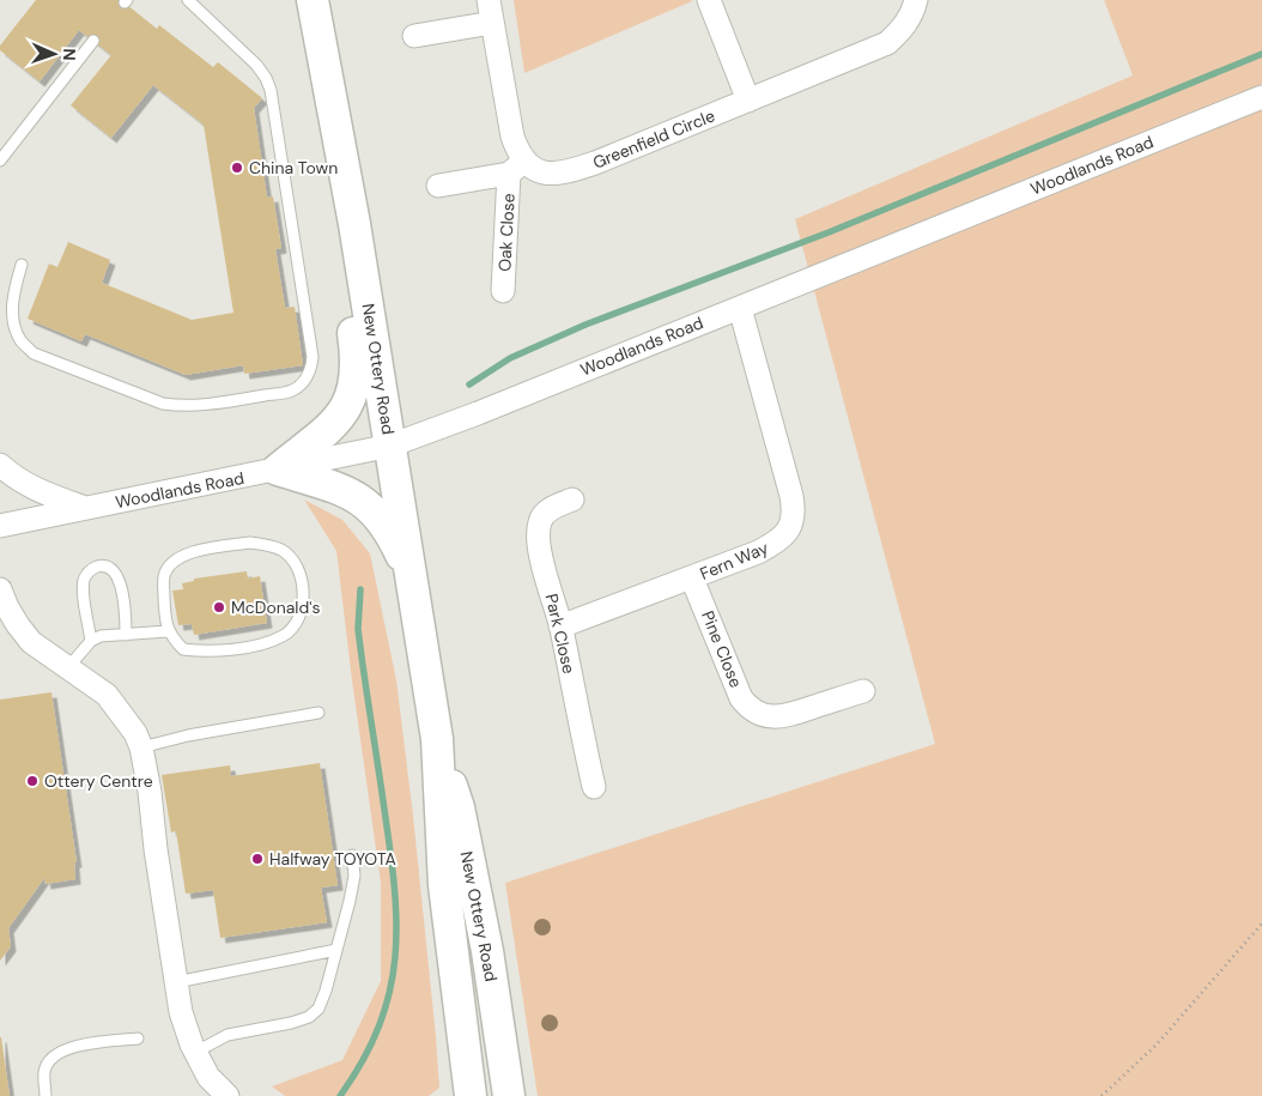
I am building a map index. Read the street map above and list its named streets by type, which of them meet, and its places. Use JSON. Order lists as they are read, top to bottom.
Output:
{
  "streets": {
    "main road": ["New Ottery Road"],
    "street": [
      "Greenfield Circle",
      "Woodlands Road",
      "Oak Close",
      "Fern Way",
      "Park Close",
      "Pine Close"
    ]
  },
  "crossings": [
    ["Greenfield Circle", "Oak Close"],
    ["Woodlands Road", "New Ottery Road"],
    ["Woodlands Road", "Fern Way"],
    ["Fern Way", "Park Close"],
    ["Fern Way", "Pine Close"]
  ],
  "places": [
    "China Town",
    "McDonald's",
    "Ottery Centre",
    "Halfway TOYOTA"
  ],
  "north": "right"
}
